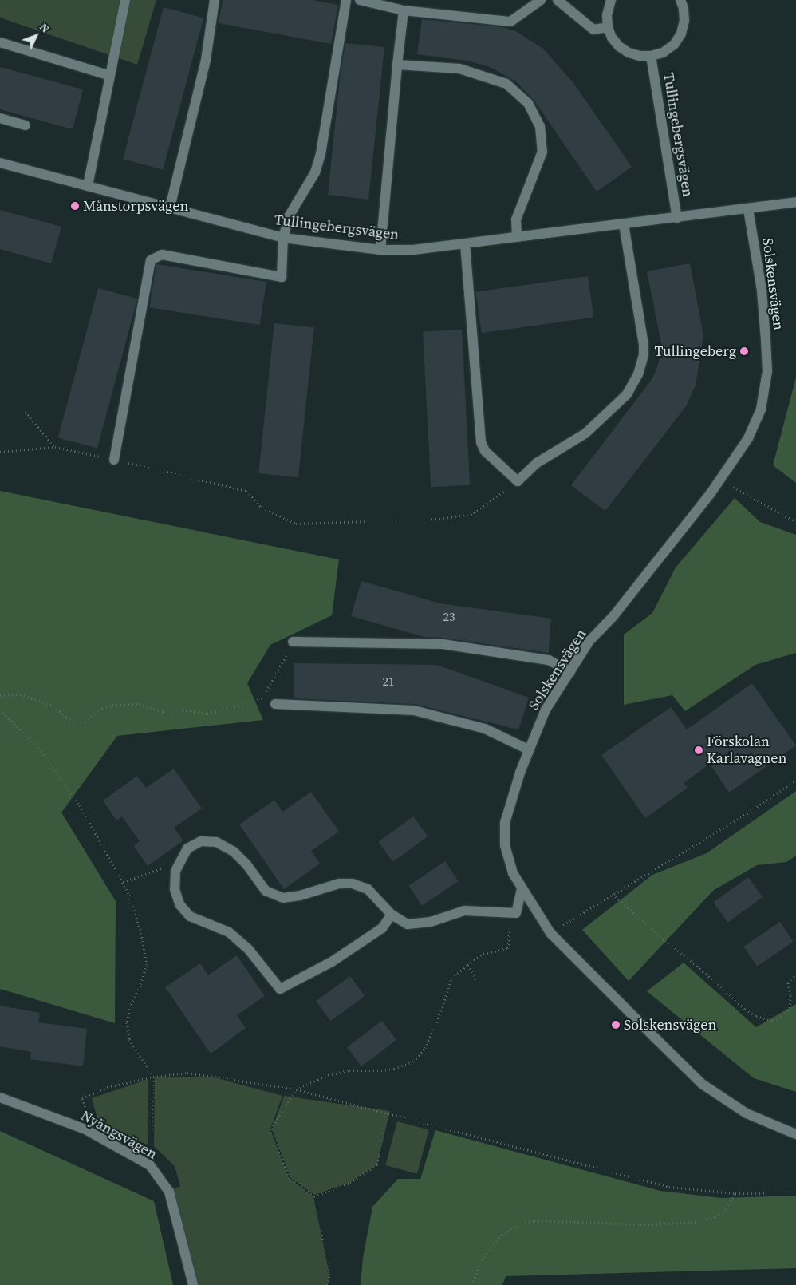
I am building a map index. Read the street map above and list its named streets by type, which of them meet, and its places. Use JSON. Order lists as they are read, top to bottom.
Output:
{
  "streets": {
    "street": ["Tullingebergsvägen", "Solskensvägen", "Nyängsvägen"]
  },
  "crossings": [
    ["Tullingebergsvägen", "Solskensvägen"]
  ],
  "places": [
    "Månstorpsvägen",
    "Tullingeberg",
    "Förskolan Karlavagnen",
    "Solskensvägen"
  ],
  "house_numbers": ["23", "21"],
  "north": "top right"
}
